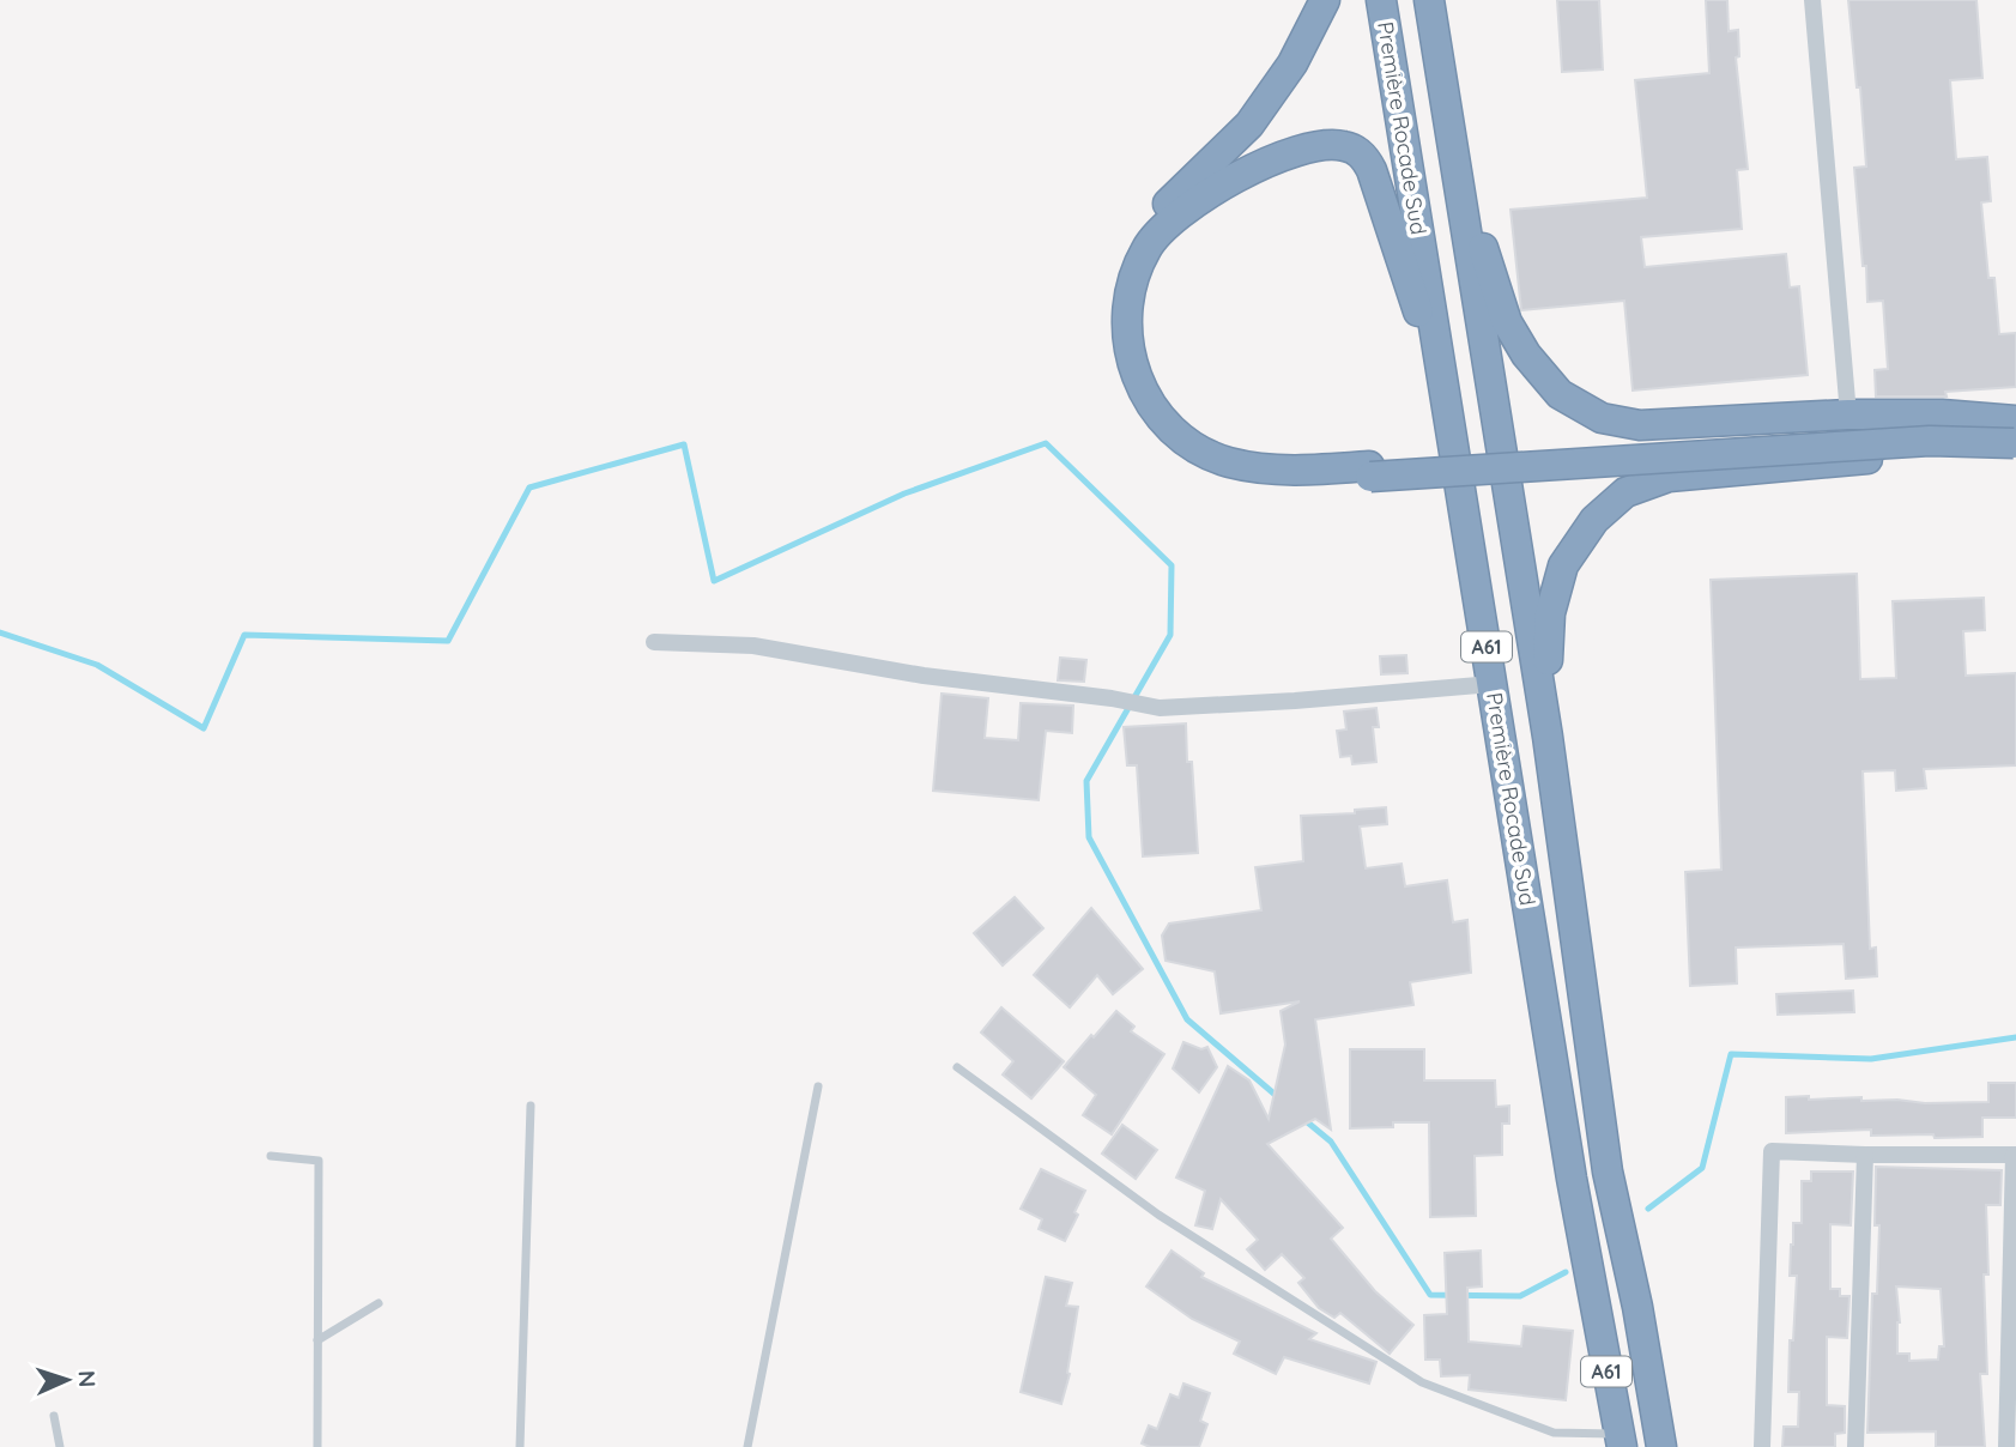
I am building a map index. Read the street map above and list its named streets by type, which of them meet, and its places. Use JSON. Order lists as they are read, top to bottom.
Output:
{
  "streets": {
    "highway": ["Première Rocade Sud", "A61"]
  },
  "north": "right"
}
